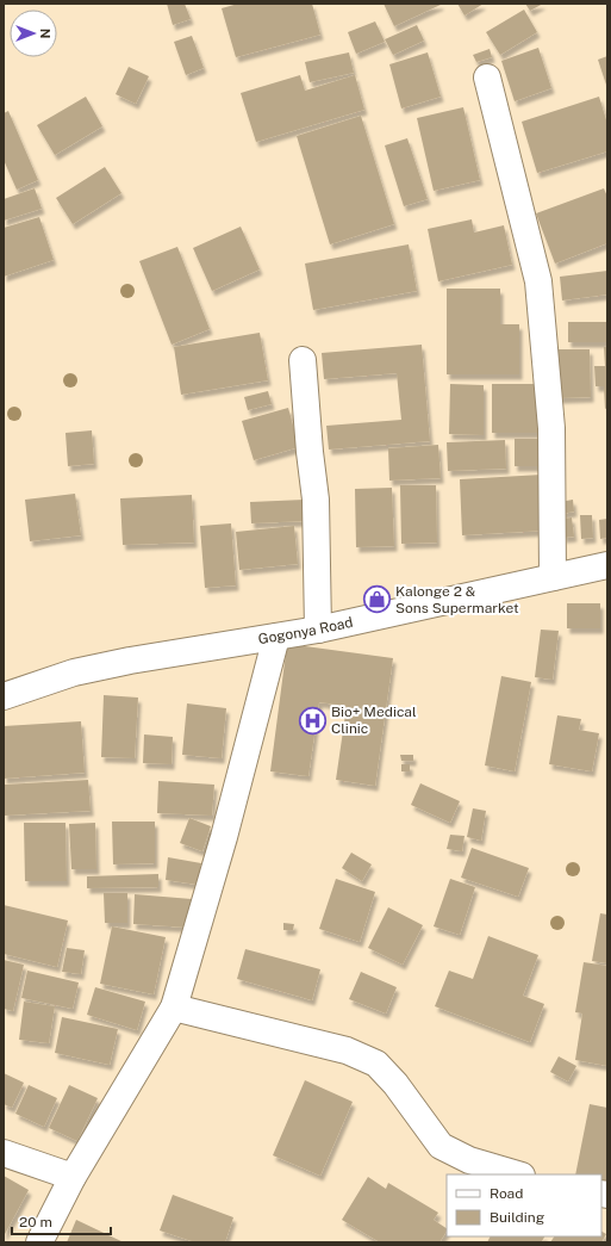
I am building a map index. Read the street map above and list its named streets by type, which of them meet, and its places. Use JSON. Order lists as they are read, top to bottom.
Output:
{
  "streets": {
    "street": ["Gogonya Road"]
  },
  "places": {
    "shop": ["Kalonge 2 & Sons Supermarket"],
    "hospital": ["Bio+ Medical Clinic"]
  },
  "legend": ["Road", "Building"],
  "scale_bar": "20 m",
  "north": "right"
}
